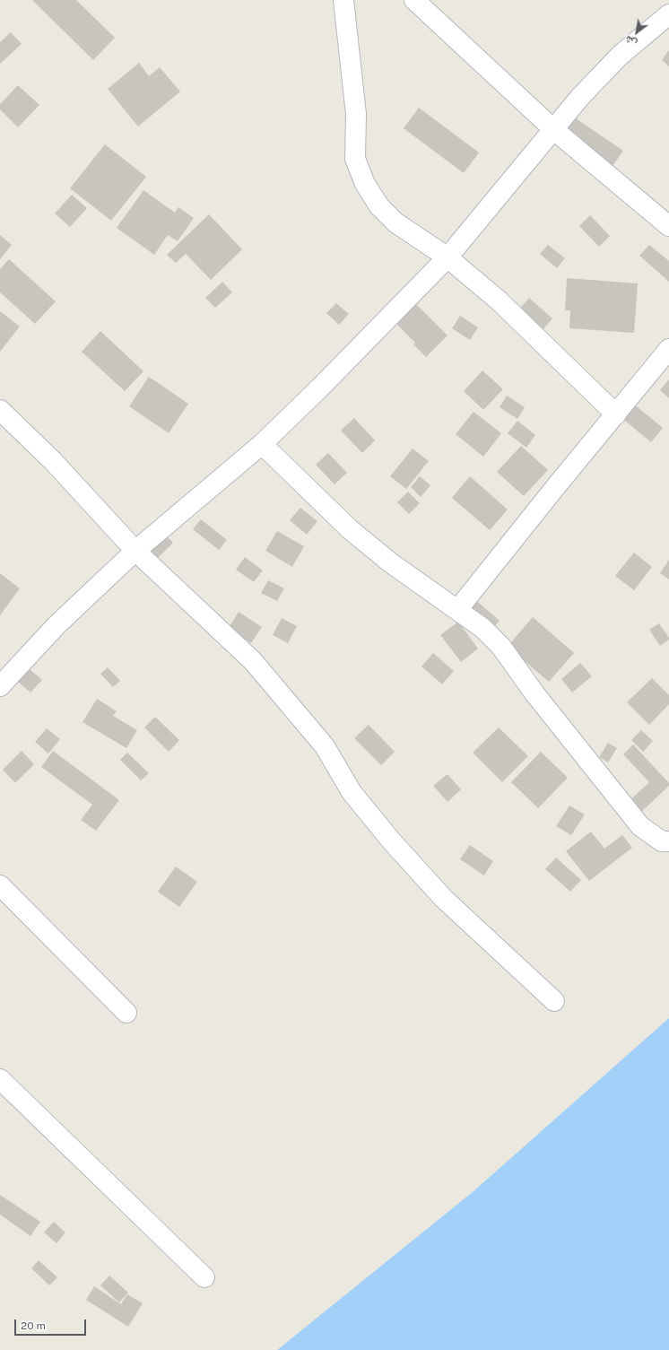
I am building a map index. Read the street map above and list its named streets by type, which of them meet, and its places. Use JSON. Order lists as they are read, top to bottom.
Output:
{
  "scale_bar": "20 m",
  "north": "bottom left"
}
